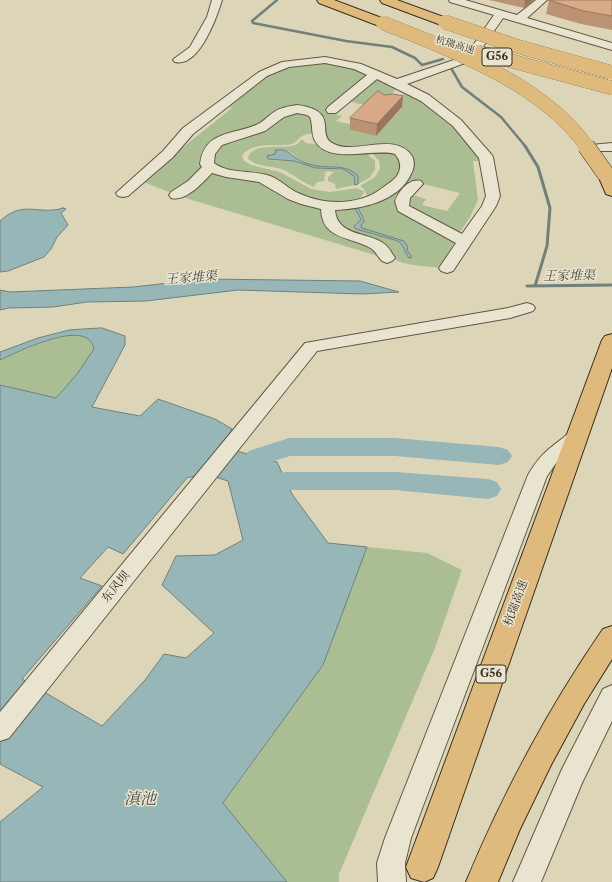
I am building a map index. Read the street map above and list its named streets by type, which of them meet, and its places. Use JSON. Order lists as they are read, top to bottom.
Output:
{
  "streets": {
    "highway": ["杭瑞高速", "G56"],
    "street": ["东风坝"]
  },
  "water": ["王家堆渠", "滇池"]
}
